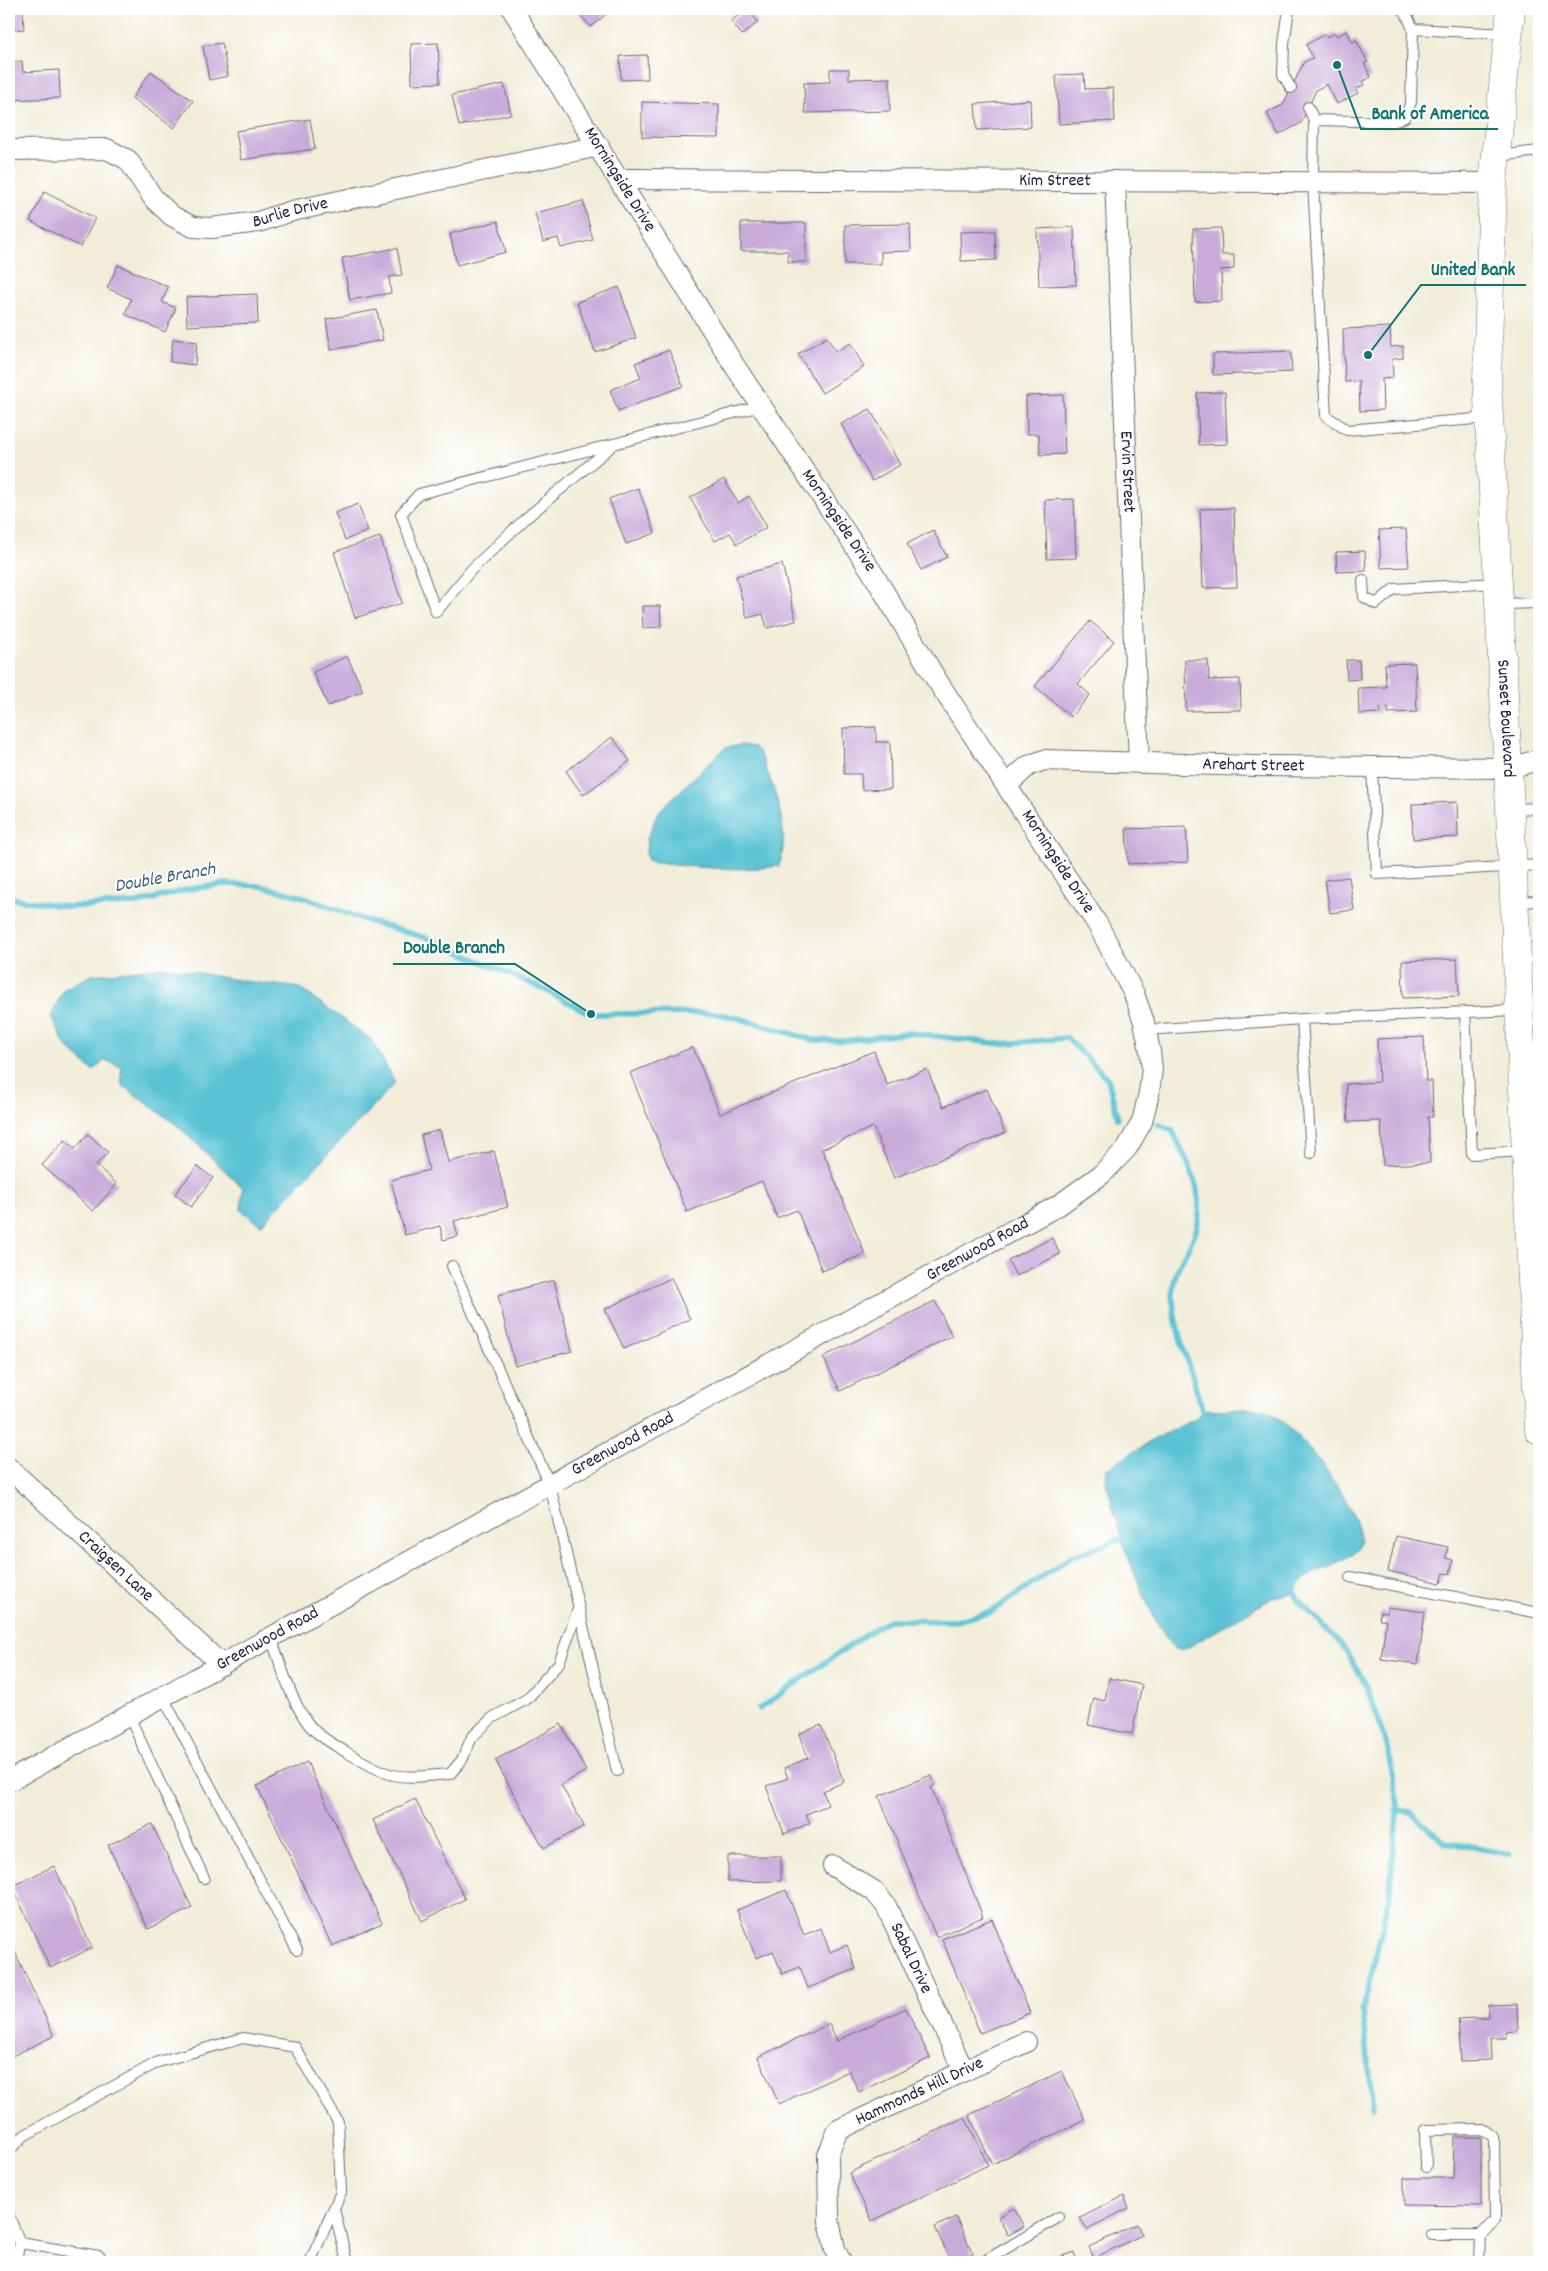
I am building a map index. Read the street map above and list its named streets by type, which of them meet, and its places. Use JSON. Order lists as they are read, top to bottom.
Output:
{
  "streets": {
    "main road": ["Sunset Boulevard"],
    "street": [
      "Morningside Drive",
      "Kim Street",
      "Burlie Drive",
      "Ervin Street",
      "Arehart Street",
      "Greenwood Road",
      "Craigsen Lane",
      "Sabal Drive",
      "Hammonds Hill Drive"
    ]
  },
  "crossings": [
    ["Morningside Drive", "Kim Street"],
    ["Morningside Drive", "Burlie Drive"],
    ["Morningside Drive", "Arehart Street"],
    ["Morningside Drive", "Greenwood Road"],
    ["Kim Street", "Ervin Street"],
    ["Kim Street", "Sunset Boulevard"],
    ["Ervin Street", "Arehart Street"],
    ["Sunset Boulevard", "Arehart Street"],
    ["Greenwood Road", "Craigsen Lane"],
    ["Sabal Drive", "Hammonds Hill Drive"]
  ],
  "water": ["Double Branch"],
  "places": ["Bank of America", "United Bank", "Double Branch"]
}
